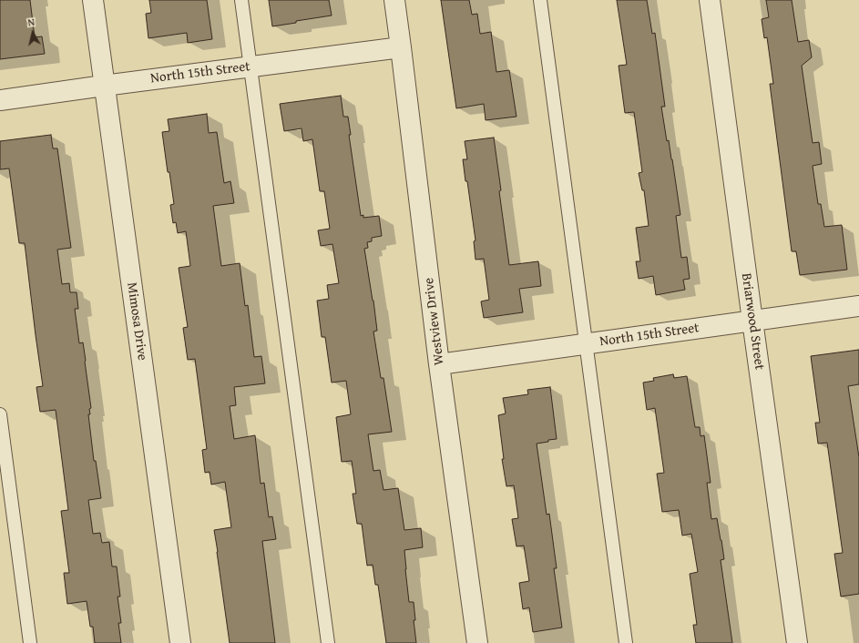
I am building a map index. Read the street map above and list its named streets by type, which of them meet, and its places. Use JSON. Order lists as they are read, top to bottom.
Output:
{
  "streets": {
    "street": [
      "North 15th Street",
      "Mimosa Drive",
      "Westview Drive",
      "Briarwood Street"
    ]
  },
  "crossings": [
    ["North 15th Street", "Mimosa Drive"],
    ["North 15th Street", "Westview Drive"],
    ["North 15th Street", "Briarwood Street"]
  ],
  "north": "top"
}
